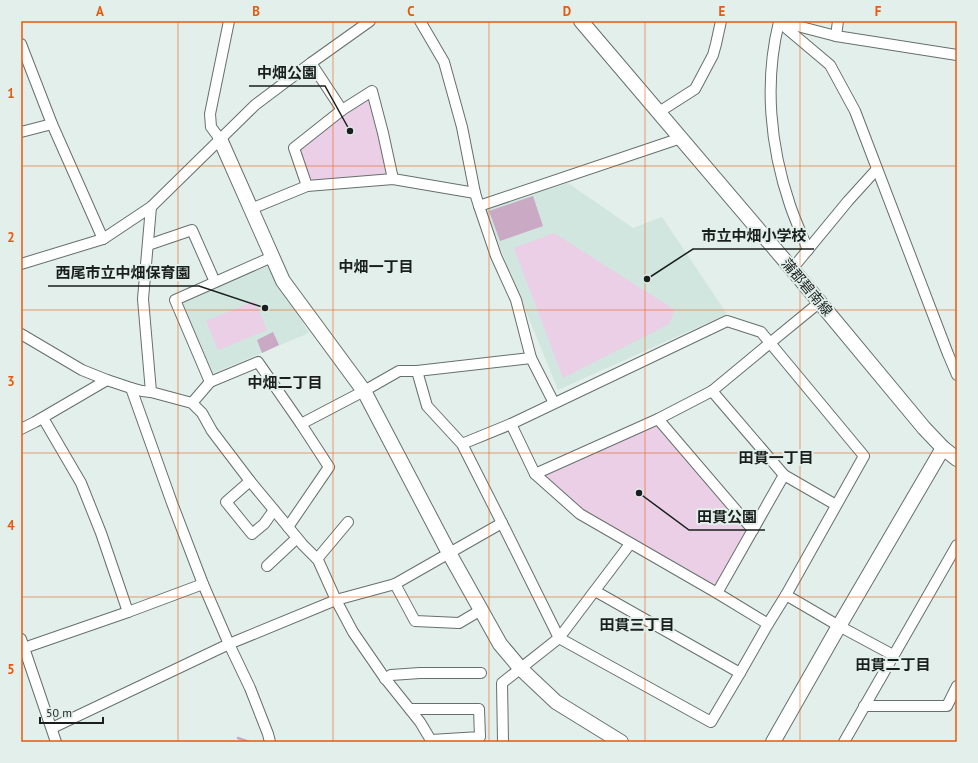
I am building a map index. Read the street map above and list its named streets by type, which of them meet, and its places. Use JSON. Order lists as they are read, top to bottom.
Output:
{
  "streets": {
    "street": ["蒲郡碧南線"]
  },
  "districts": [
    "中畑一丁目",
    "中畑二丁目",
    "田貫一丁目",
    "田貫三丁目",
    "田貫二丁目"
  ],
  "places": [
    "中畑公園",
    "市立中畑小学校",
    "西尾市立中畑保育園",
    "田貫公園"
  ],
  "scale_bar": "50 m",
  "grid": {
    "columns": [
      "A",
      "B",
      "C",
      "D",
      "E",
      "F"
    ],
    "rows": [
      "1",
      "2",
      "3",
      "4",
      "5"
    ]
  }
}
